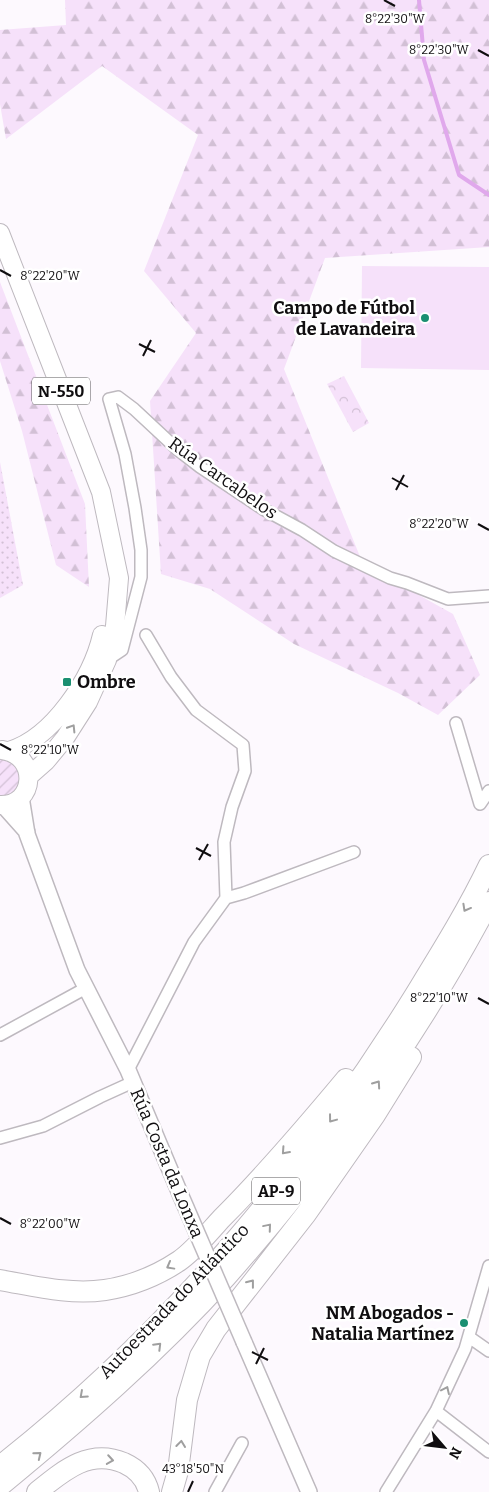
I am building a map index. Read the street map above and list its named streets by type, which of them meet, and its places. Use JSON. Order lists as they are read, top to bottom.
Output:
{
  "streets": {
    "highway": ["N-550", "AP-9", "Autoestrada do Atlántico"],
    "main road": ["Rúa Costa da Lonxa"],
    "street": ["Rúa Carcabelos"]
  },
  "crossings": [
    ["N-550", "Rúa Carcabelos"],
    ["N-550", "Rúa Costa da Lonxa"]
  ],
  "places": {
    "other": ["Campo de Fútbol de Lavandeira", "NM Abogados - Natalia Martínez"],
    "transit": ["Ombre"]
  },
  "north": "bottom right",
  "coordinates": [
    "8°22'30\"W",
    "8°22'20\"W",
    "8°22'10\"W",
    "8°22'00\"W",
    "43°18'50\"N"
  ]
}
